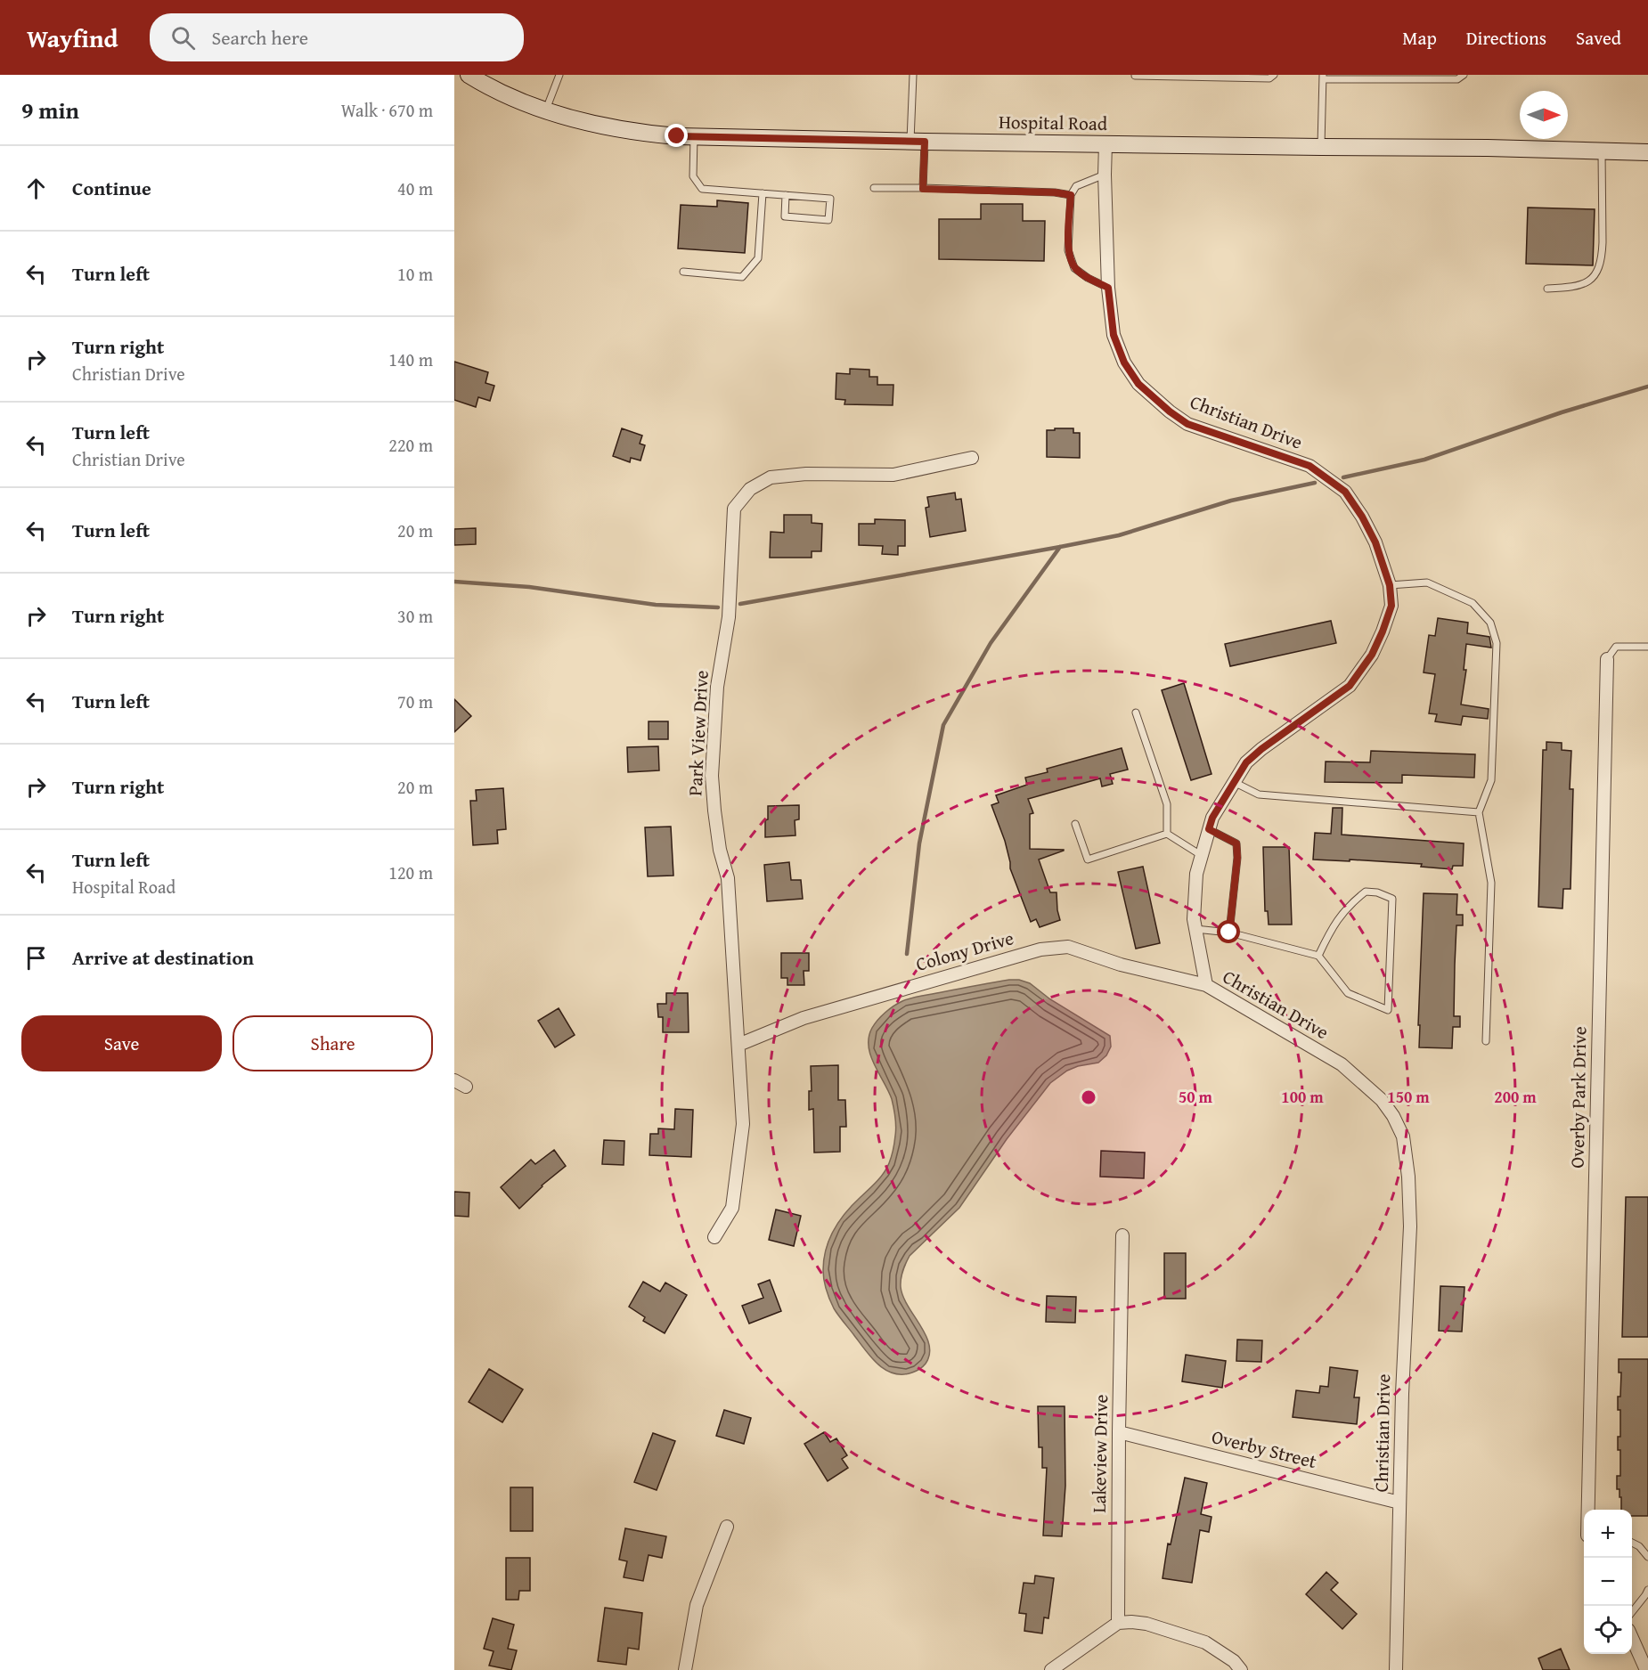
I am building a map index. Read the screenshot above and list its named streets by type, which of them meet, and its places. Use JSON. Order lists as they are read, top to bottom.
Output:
{
  "streets": {
    "street": [
      "Hospital Road",
      "Christian Drive",
      "Park View Drive",
      "Colony Drive",
      "Overby Park Drive",
      "Overby Street",
      "Lakeview Drive"
    ]
  },
  "crossings": [
    ["Hospital Road", "Christian Drive"],
    ["Christian Drive", "Colony Drive"],
    ["Christian Drive", "Overby Street"],
    ["Park View Drive", "Colony Drive"],
    ["Overby Street", "Lakeview Drive"]
  ],
  "north": "right",
  "page": {
    "header": "Wayfind",
    "search": "Search here",
    "nav": ["Map", "Directions", "Saved"],
    "heading": ["9 min", "Walk · 670 m"],
    "list": [
      ["Continue", "40 m"],
      ["Turn left", "10 m"],
      ["Turn right", "Christian Drive", "140 m"],
      ["Turn left", "Christian Drive", "220 m"],
      ["Turn left", "20 m"],
      ["Turn right", "30 m"],
      ["Turn left", "70 m"],
      ["Turn right", "20 m"],
      ["Turn left", "Hospital Road", "120 m"],
      "Arrive at destination"
    ],
    "buttons": ["Save", "Share"],
    "map_buttons": ["+", "−"]
  },
  "rings": [
    "50 m",
    "100 m",
    "150 m",
    "200 m"
  ]
}
